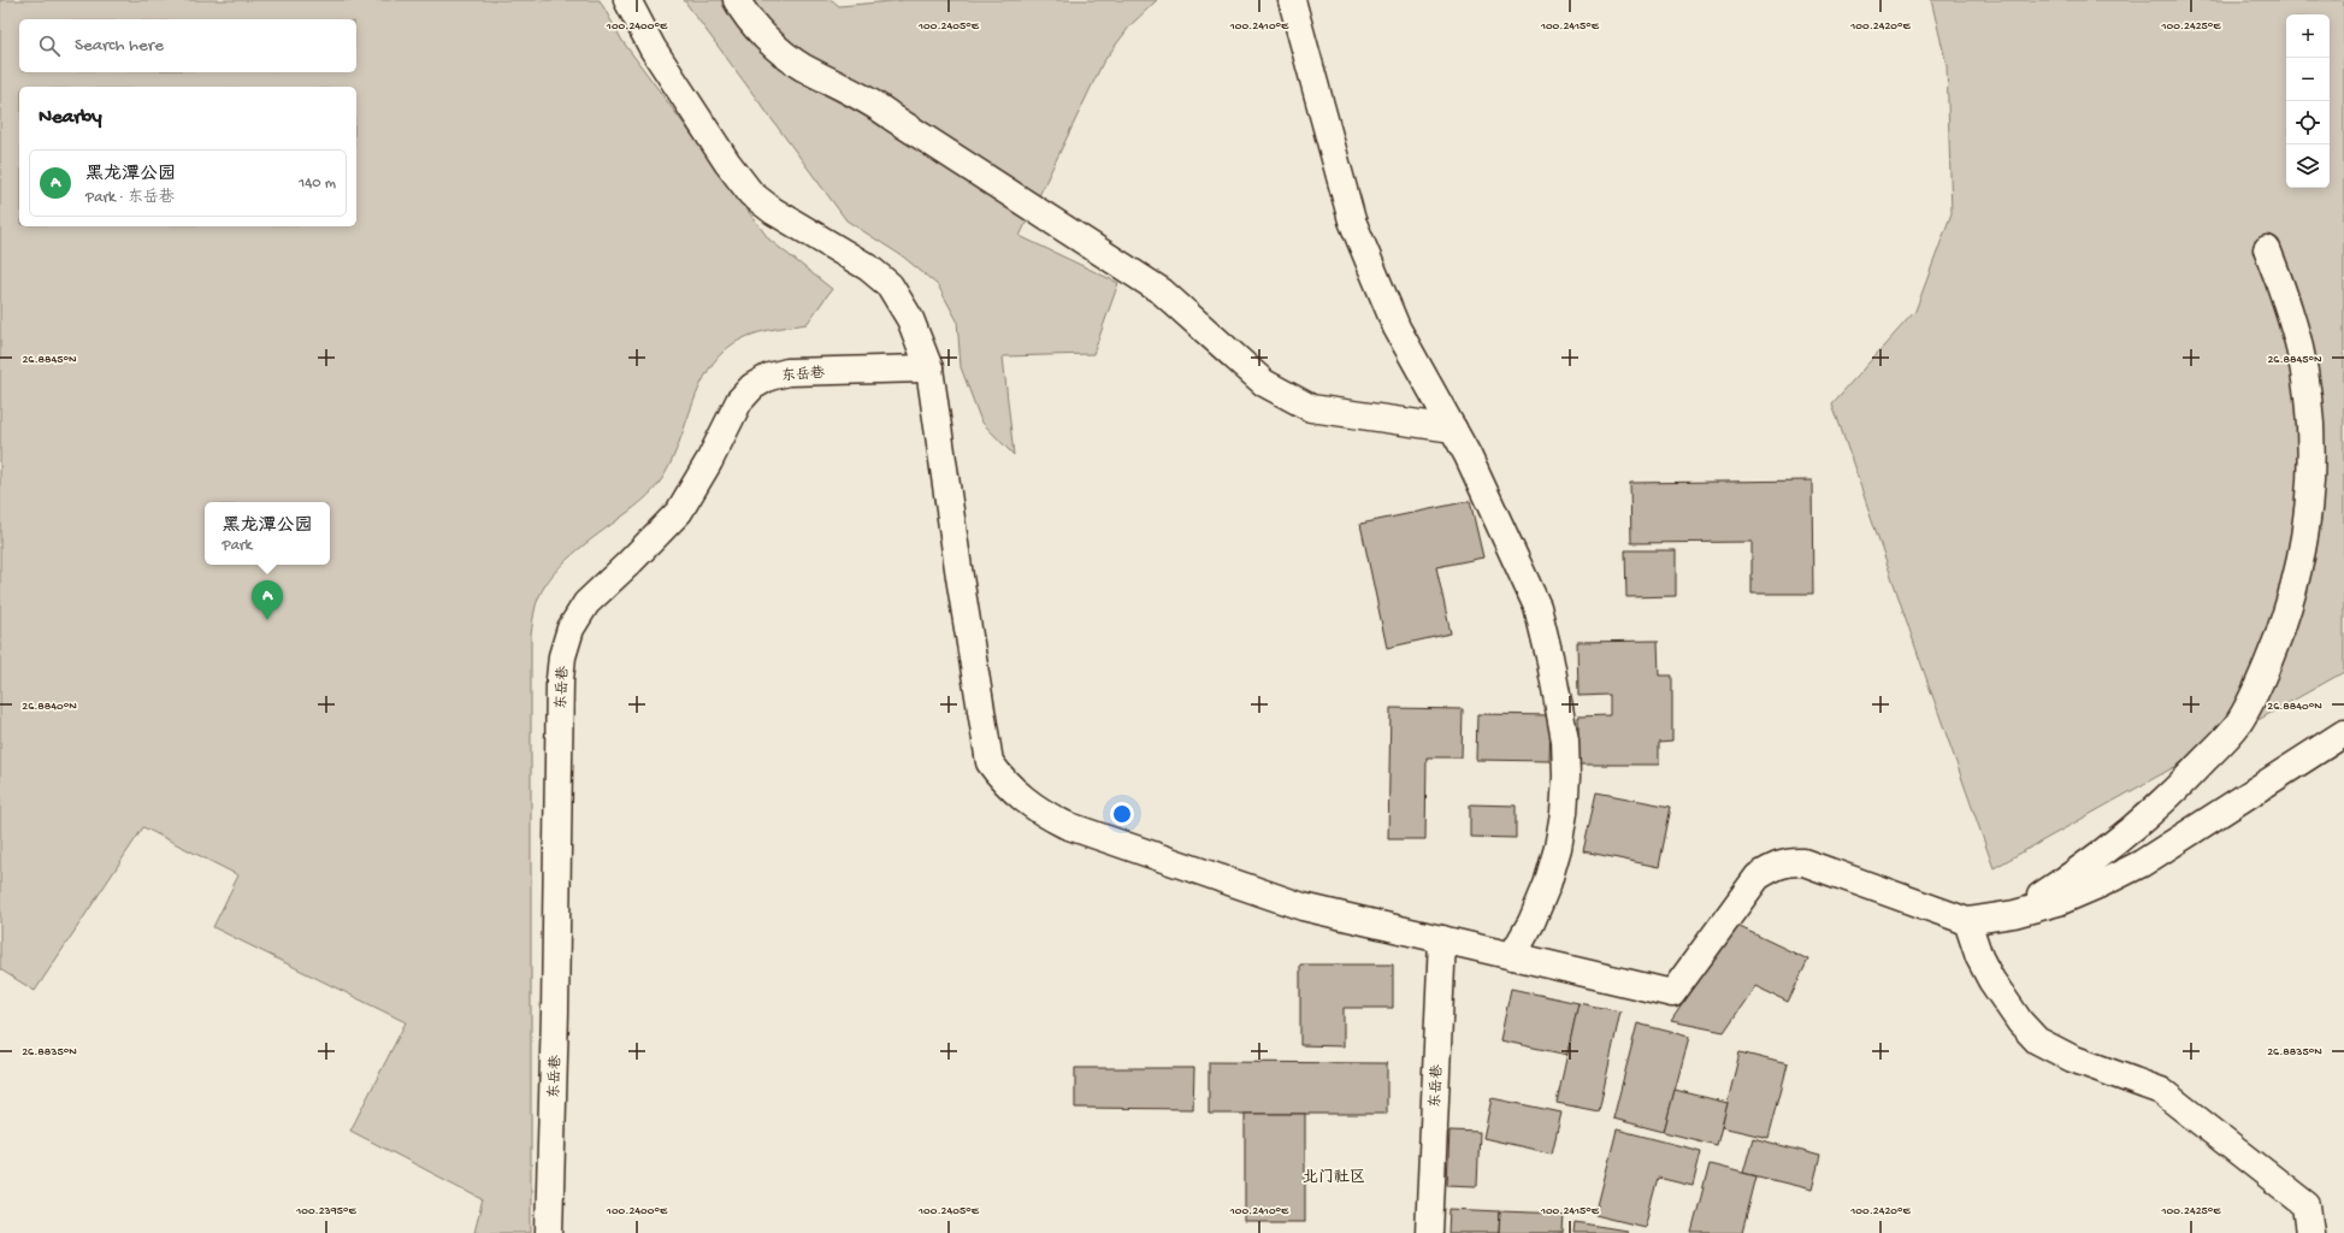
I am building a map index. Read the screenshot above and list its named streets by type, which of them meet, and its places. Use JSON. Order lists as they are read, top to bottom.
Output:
{
  "streets": {
    "street": ["东岳巷"]
  },
  "districts": ["北门社区"],
  "page": {
    "map_buttons": ["+", "−"],
    "search": "Search here",
    "heading": "Nearby",
    "list": [
      {
        "mark": "A",
        "name": "黑龙潭公园",
        "note": "Park · 东岳巷",
        "value": "140 m"
      }
    ],
    "popup": ["黑龙潭公园", "Park"],
    "pins": "A"
  },
  "coordinates": [
    "100.2400°E",
    "100.2405°E",
    "100.2410°E",
    "100.2415°E",
    "100.2420°E",
    "100.2425°E",
    "26.8845°N",
    "26.8840°N",
    "26.8835°N",
    "100.2395°E"
  ]
}
